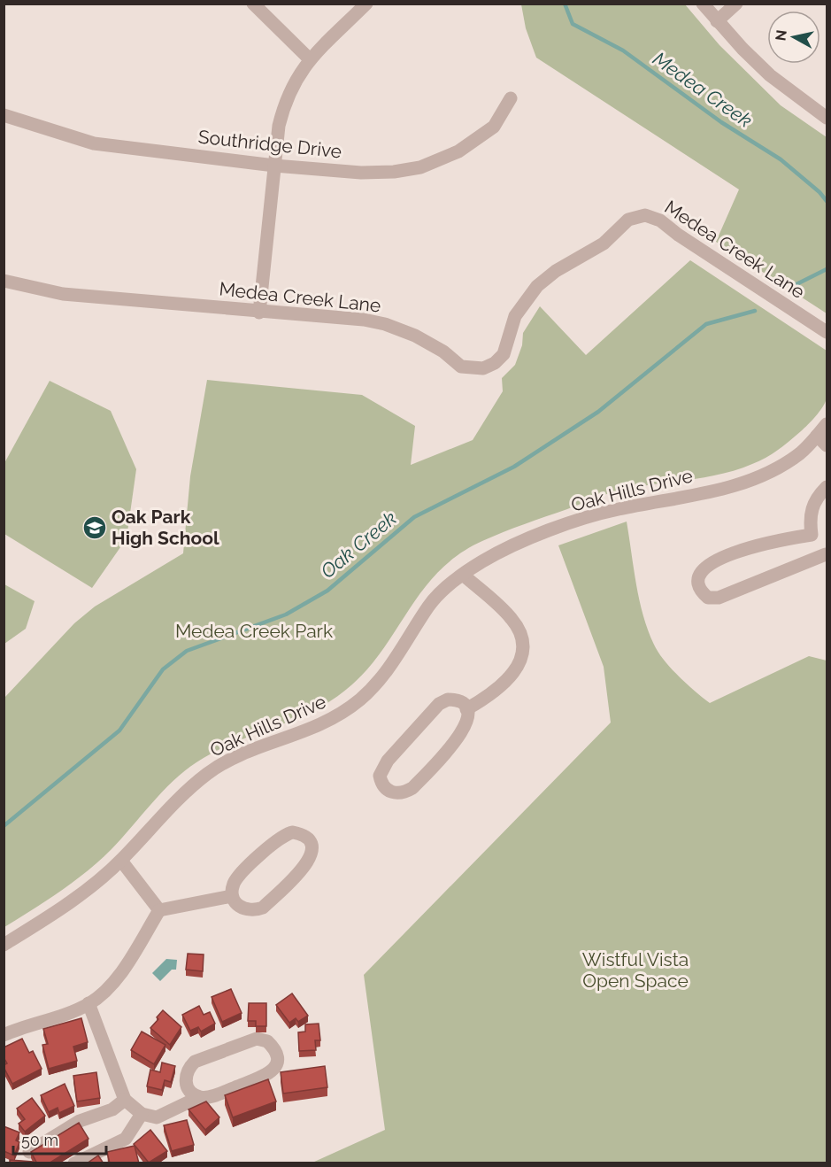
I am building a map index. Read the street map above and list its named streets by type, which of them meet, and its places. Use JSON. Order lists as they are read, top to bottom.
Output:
{
  "streets": {
    "street": ["Southridge Drive", "Medea Creek Lane", "Oak Hills Drive"]
  },
  "water": ["Medea Creek", "Oak Creek"],
  "parks": ["Medea Creek Park", "Wistful Vista Open Space"],
  "places": {
    "school or university": ["Oak Park High School"]
  },
  "scale_bar": "50 m",
  "north": "left"
}
